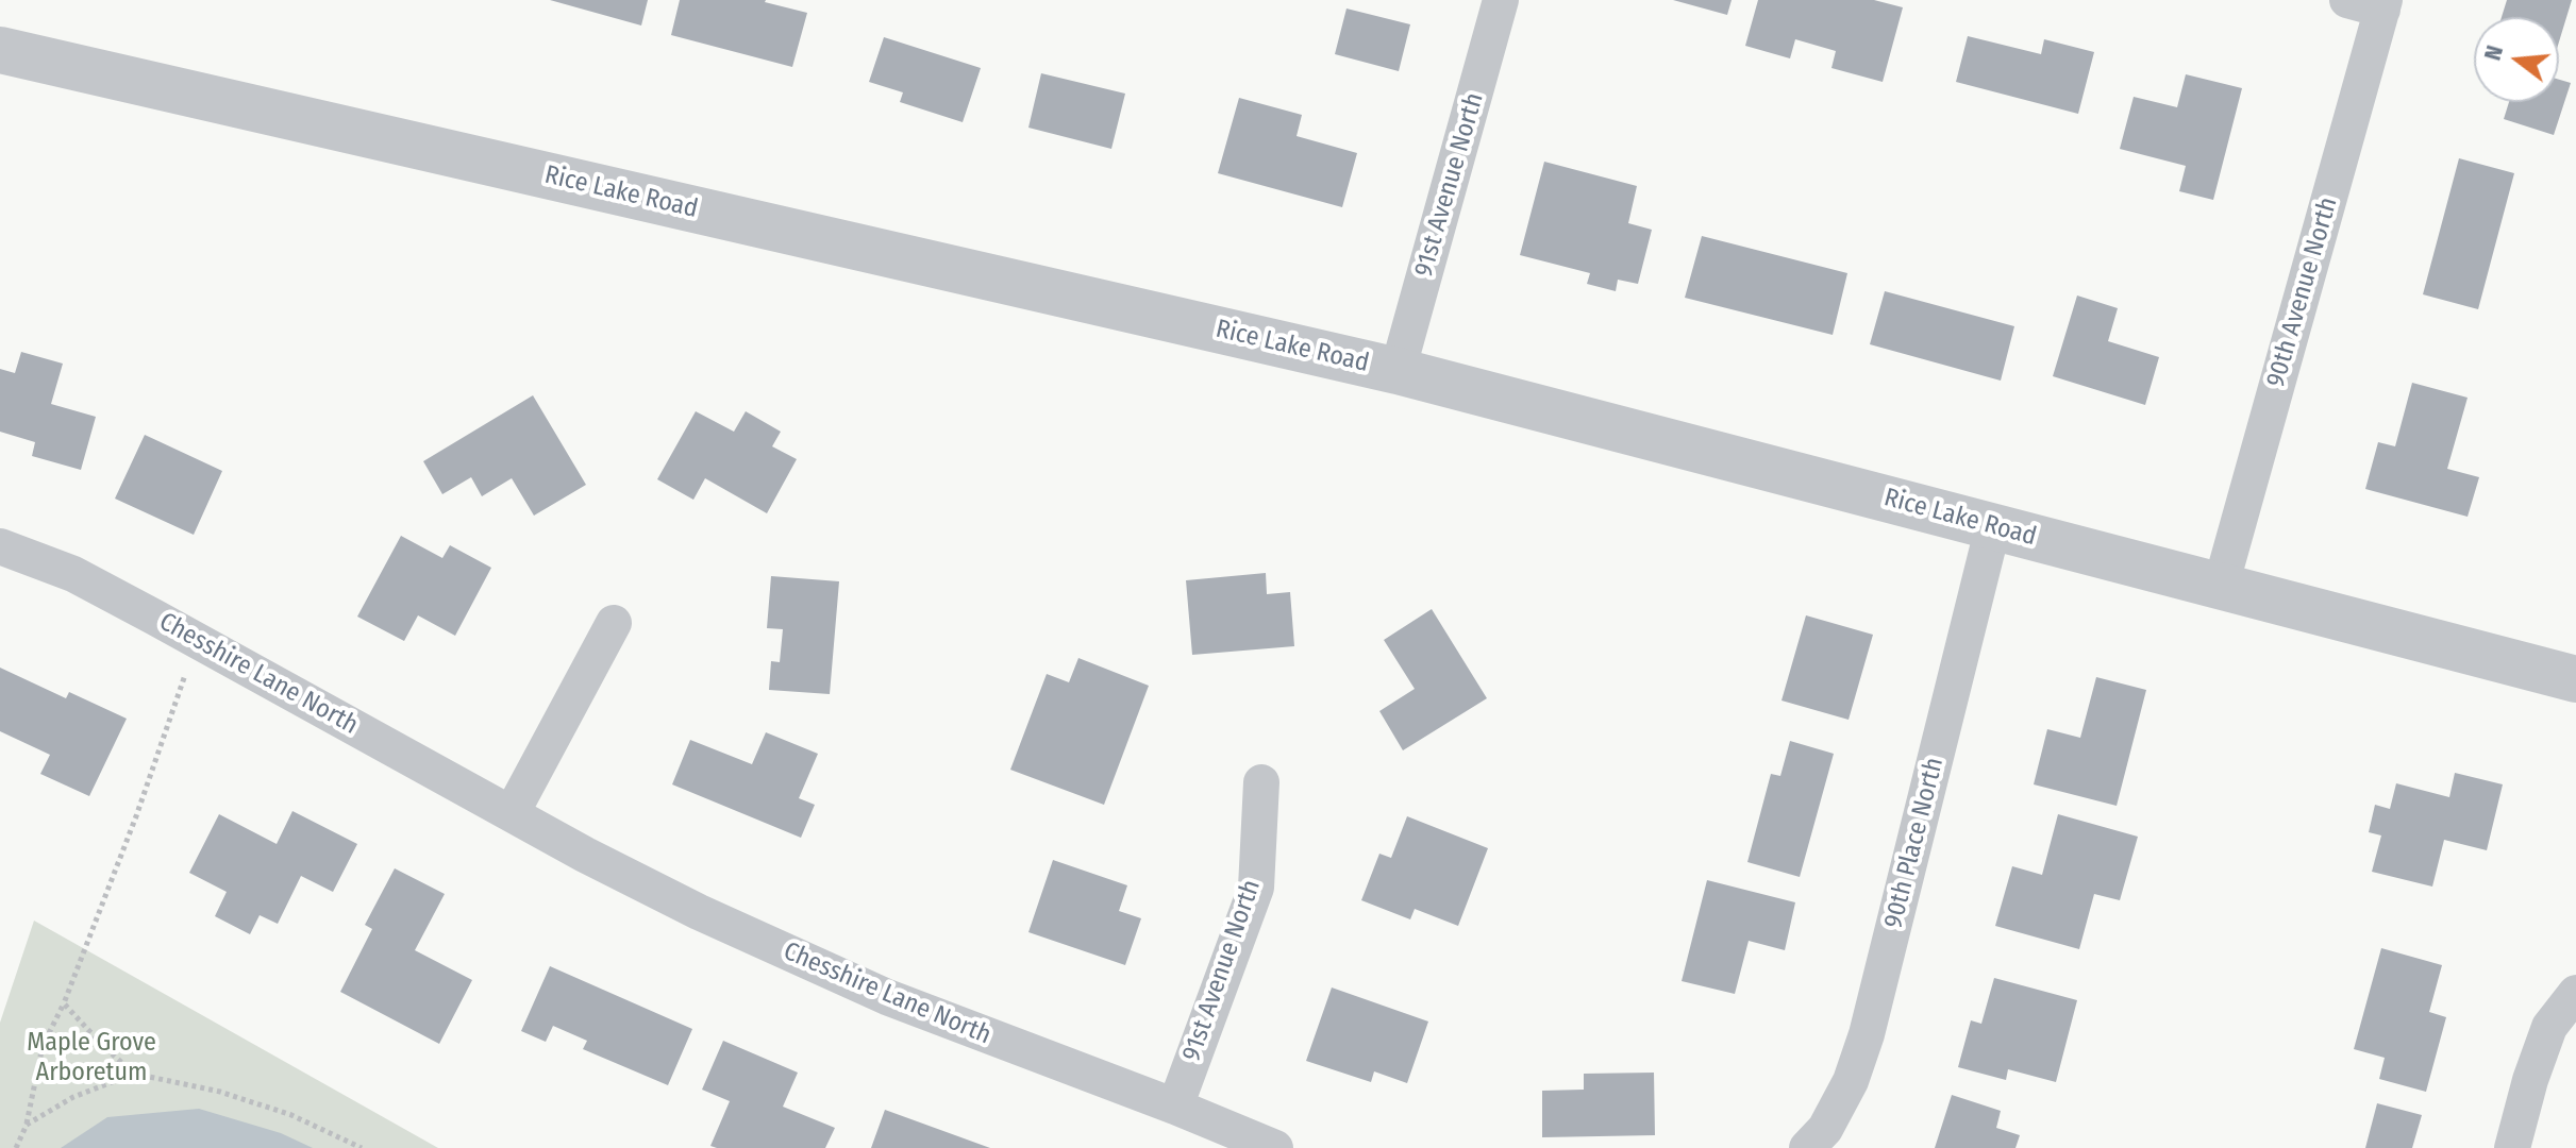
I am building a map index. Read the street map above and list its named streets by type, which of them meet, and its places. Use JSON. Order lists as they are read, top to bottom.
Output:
{
  "streets": {
    "street": [
      "91st Avenue North",
      "Rice Lake Road",
      "90th Avenue North",
      "Chesshire Lane North",
      "90th Place North"
    ]
  },
  "crossings": [
    ["91st Avenue North", "Rice Lake Road"],
    ["91st Avenue North", "Chesshire Lane North"],
    ["Rice Lake Road", "90th Avenue North"],
    ["Rice Lake Road", "90th Place North"]
  ],
  "parks": ["Maple Grove Arboretum"],
  "north": "left"
}
